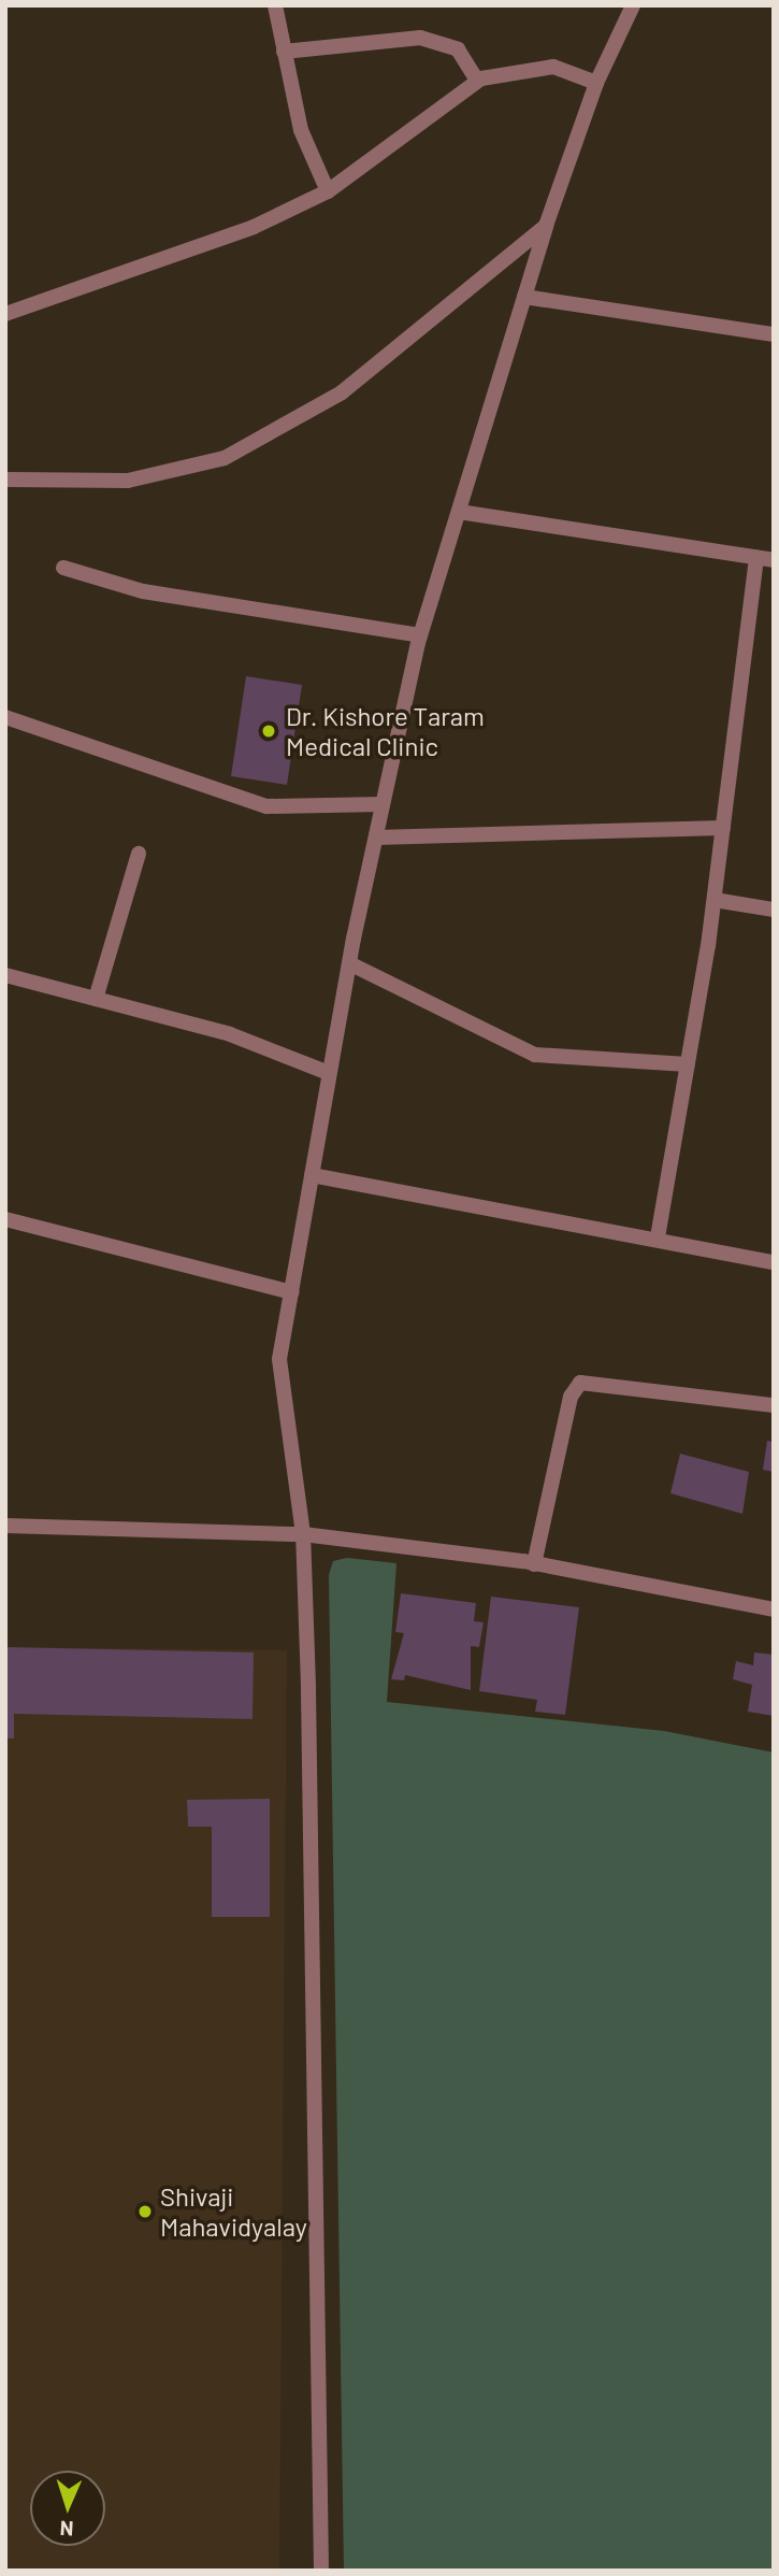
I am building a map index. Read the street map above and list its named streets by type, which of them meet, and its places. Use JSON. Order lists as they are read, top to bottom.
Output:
{
  "places": ["Dr. Kishore Taram Medical Clinic", "Shivaji Mahavidyalay"],
  "north": "bottom"
}
